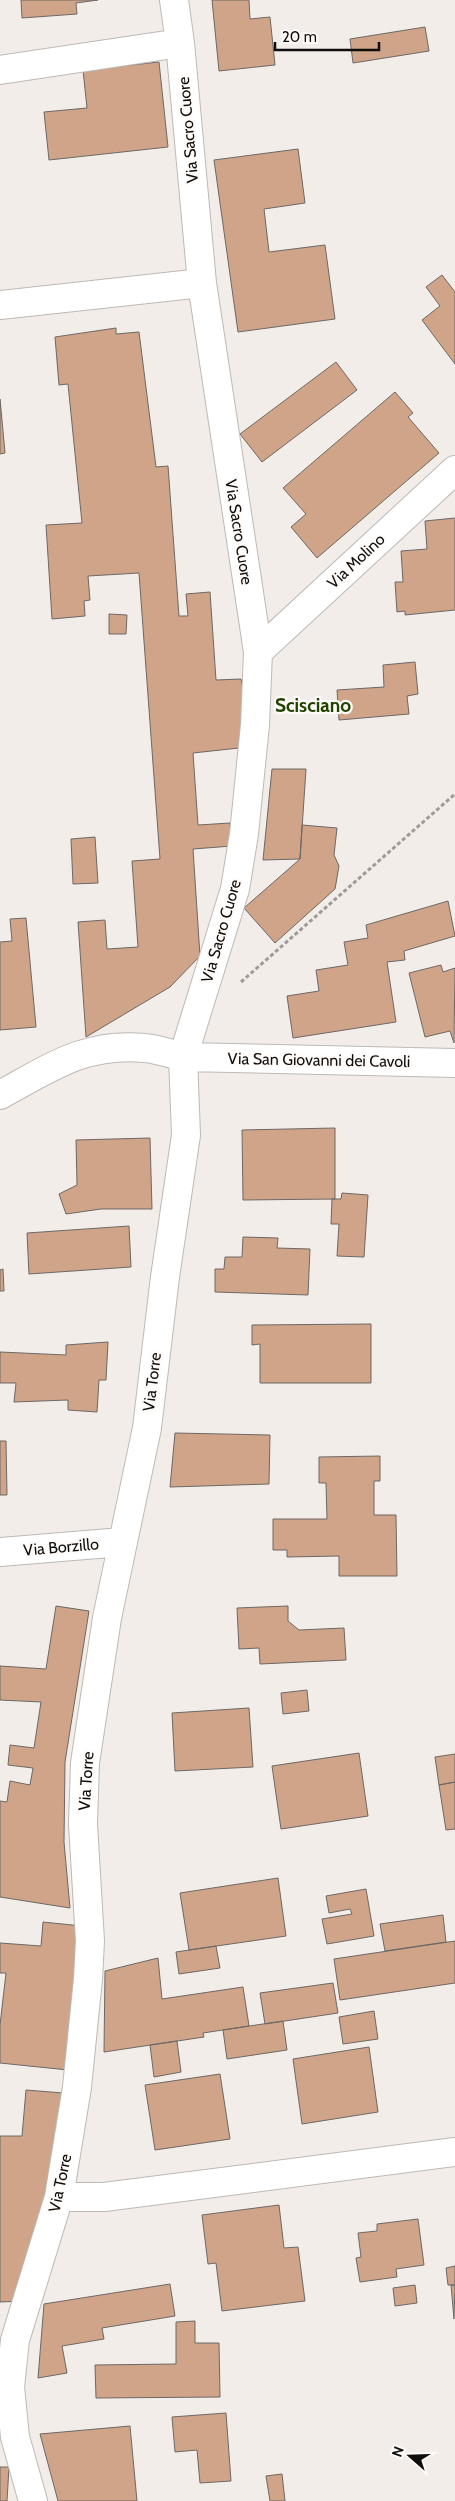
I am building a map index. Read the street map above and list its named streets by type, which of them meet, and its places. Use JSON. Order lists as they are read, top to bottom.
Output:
{
  "streets": {
    "street": [
      "Via Sacro Cuore",
      "Via Molino",
      "Via San Giovanni dei Cavoli",
      "Via Torre",
      "Via Borzillo"
    ]
  },
  "crossings": [
    ["Via Sacro Cuore", "Via Molino"],
    ["Via Sacro Cuore", "Via San Giovanni dei Cavoli"],
    ["Via Sacro Cuore", "Via Torre"],
    ["Via San Giovanni dei Cavoli", "Via Torre"],
    ["Via Torre", "Via Borzillo"]
  ],
  "districts": ["Scisciano"],
  "scale_bar": "20 m",
  "north": "left"
}
